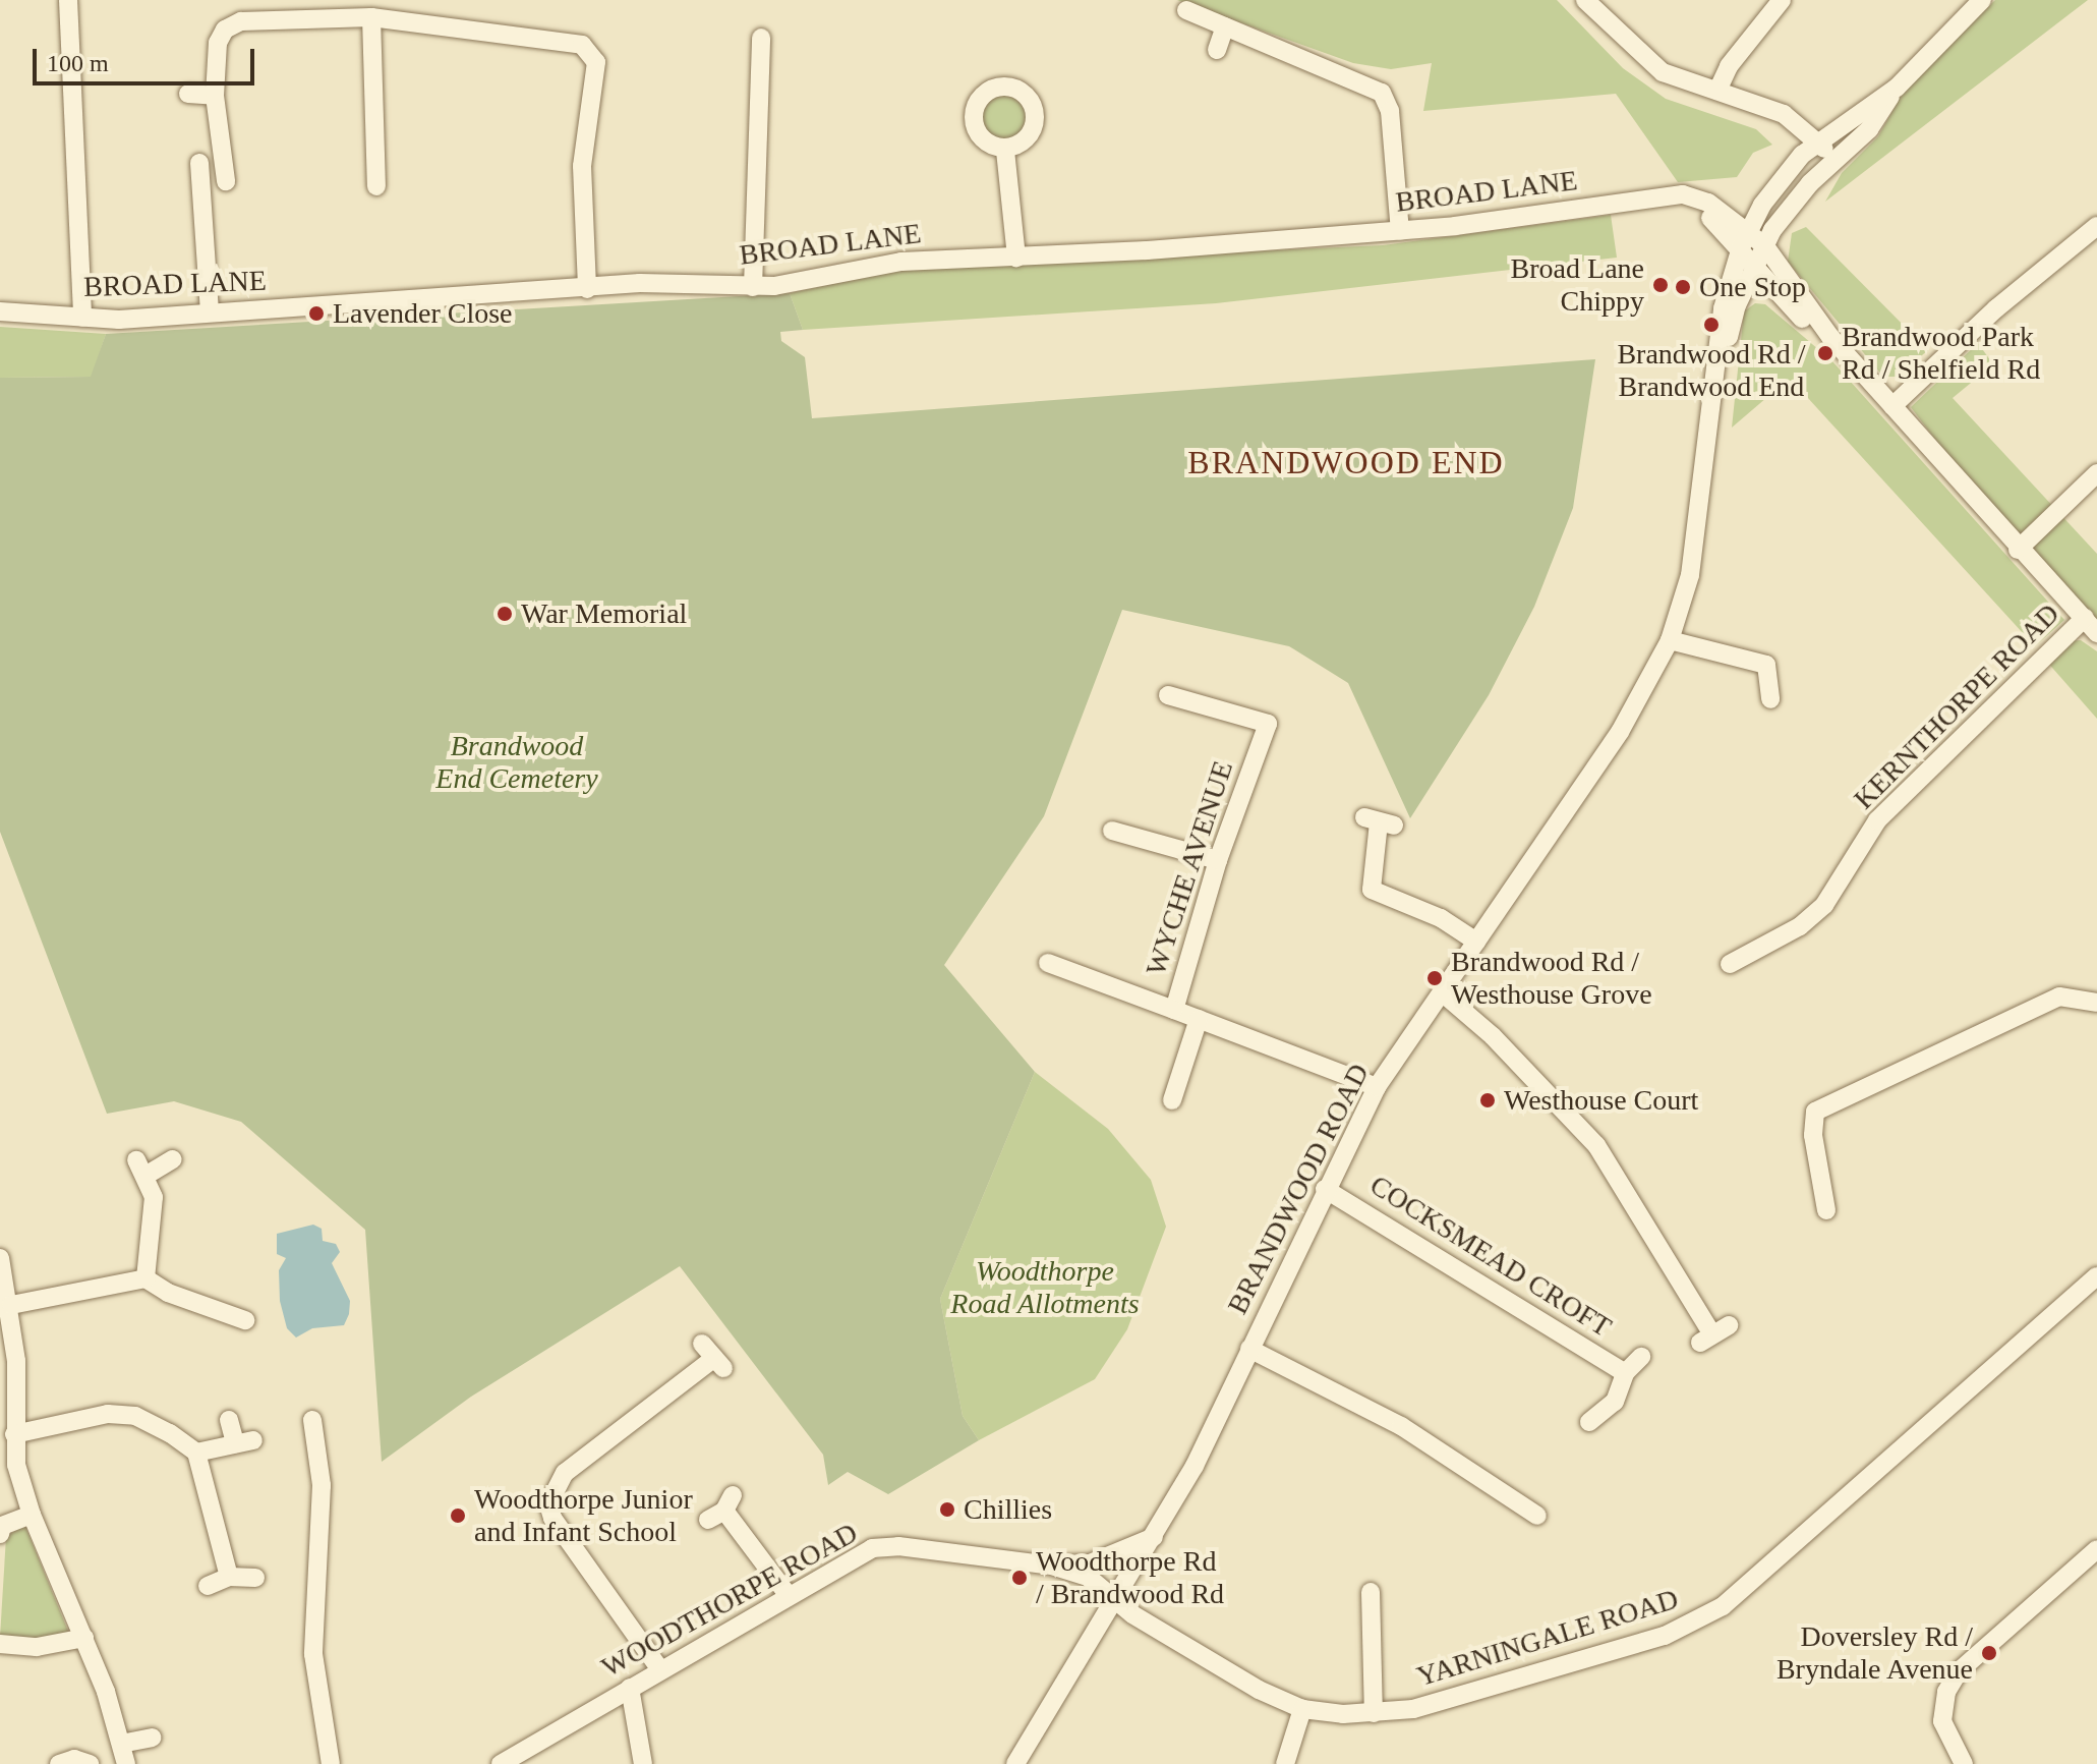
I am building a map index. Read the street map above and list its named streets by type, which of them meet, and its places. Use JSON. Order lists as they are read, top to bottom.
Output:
{
  "streets": {
    "street": [
      "BROAD LANE",
      "KERNTHORPE ROAD",
      "WYCHE AVENUE",
      "BRANDWOOD ROAD",
      "COCKSMEAD CROFT",
      "WOODTHORPE ROAD",
      "YARNINGALE ROAD"
    ]
  },
  "crossings": [
    ["WYCHE AVENUE", "BRANDWOOD ROAD"],
    ["BRANDWOOD ROAD", "COCKSMEAD CROFT"],
    ["BRANDWOOD ROAD", "WOODTHORPE ROAD"],
    ["BRANDWOOD ROAD", "YARNINGALE ROAD"],
    ["WOODTHORPE ROAD", "YARNINGALE ROAD"]
  ],
  "districts": ["BRANDWOOD END"],
  "parks": ["Brandwood End Cemetery", "Woodthorpe Road Allotments"],
  "places": [
    "Broad Lane Chippy",
    "One Stop",
    "Lavender Close",
    "Brandwood Rd / Brandwood End",
    "Brandwood Park Rd / Shelfield Rd",
    "War Memorial",
    "Brandwood Rd / Westhouse Grove",
    "Westhouse Court",
    "Chillies",
    "Woodthorpe Junior and Infant School",
    "Woodthorpe Rd / Brandwood Rd",
    "Doversley Rd / Bryndale Avenue"
  ],
  "scale_bar": "100 m"
}
